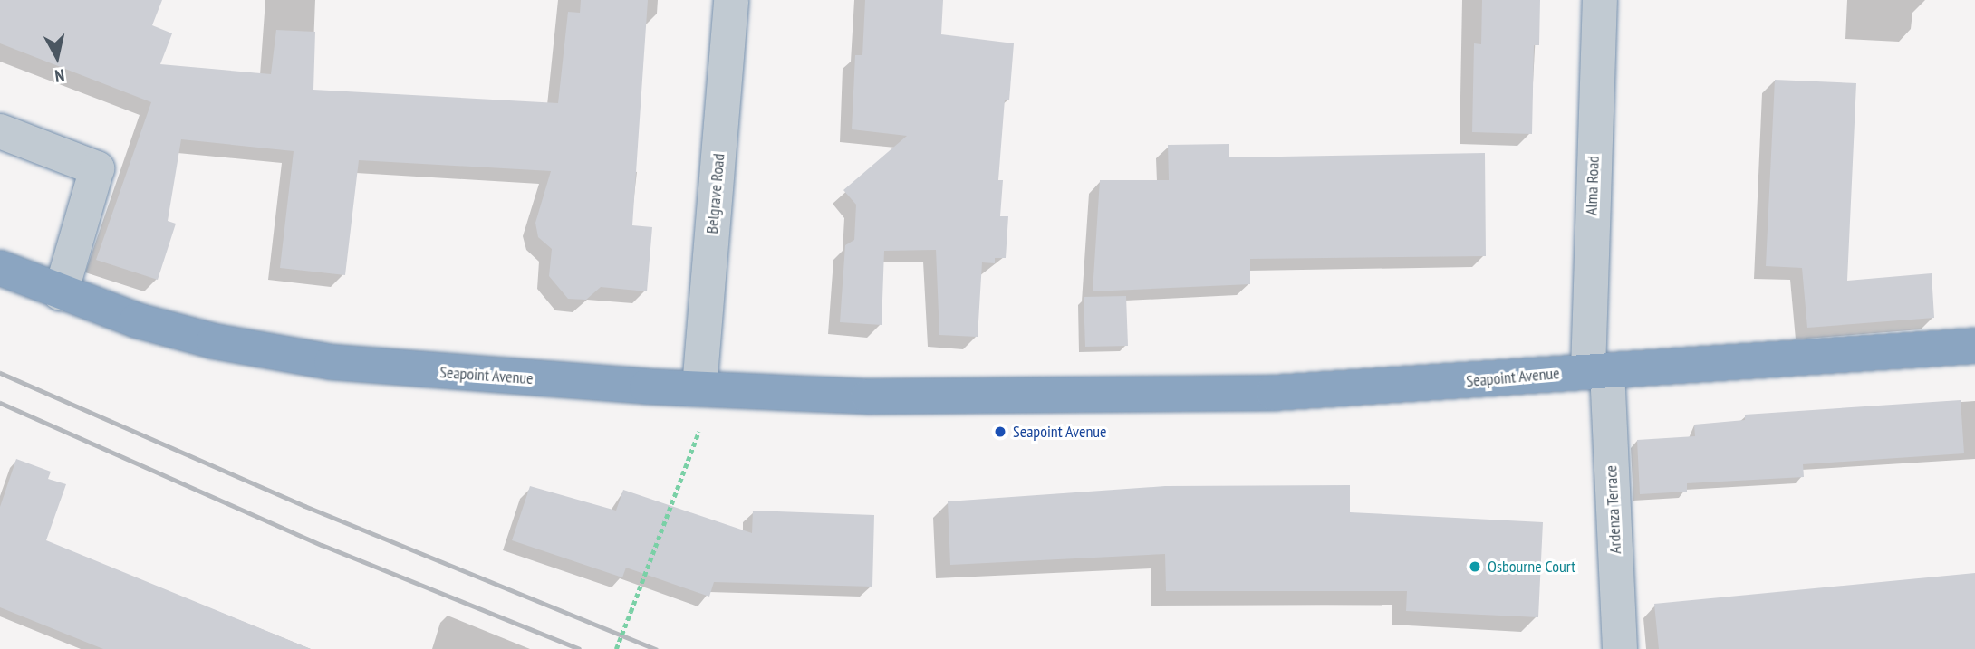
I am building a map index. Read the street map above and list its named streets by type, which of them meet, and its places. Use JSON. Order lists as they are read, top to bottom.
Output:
{
  "streets": {
    "highway": ["Seapoint Avenue"],
    "street": ["Alma Road", "Belgrave Road", "Ardenza Terrace"]
  },
  "crossings": [
    ["Alma Road", "Seapoint Avenue"],
    ["Alma Road", "Ardenza Terrace"],
    ["Belgrave Road", "Seapoint Avenue"],
    ["Seapoint Avenue", "Ardenza Terrace"]
  ],
  "places": ["Seapoint Avenue", "Osbourne Court"],
  "north": "bottom"
}
